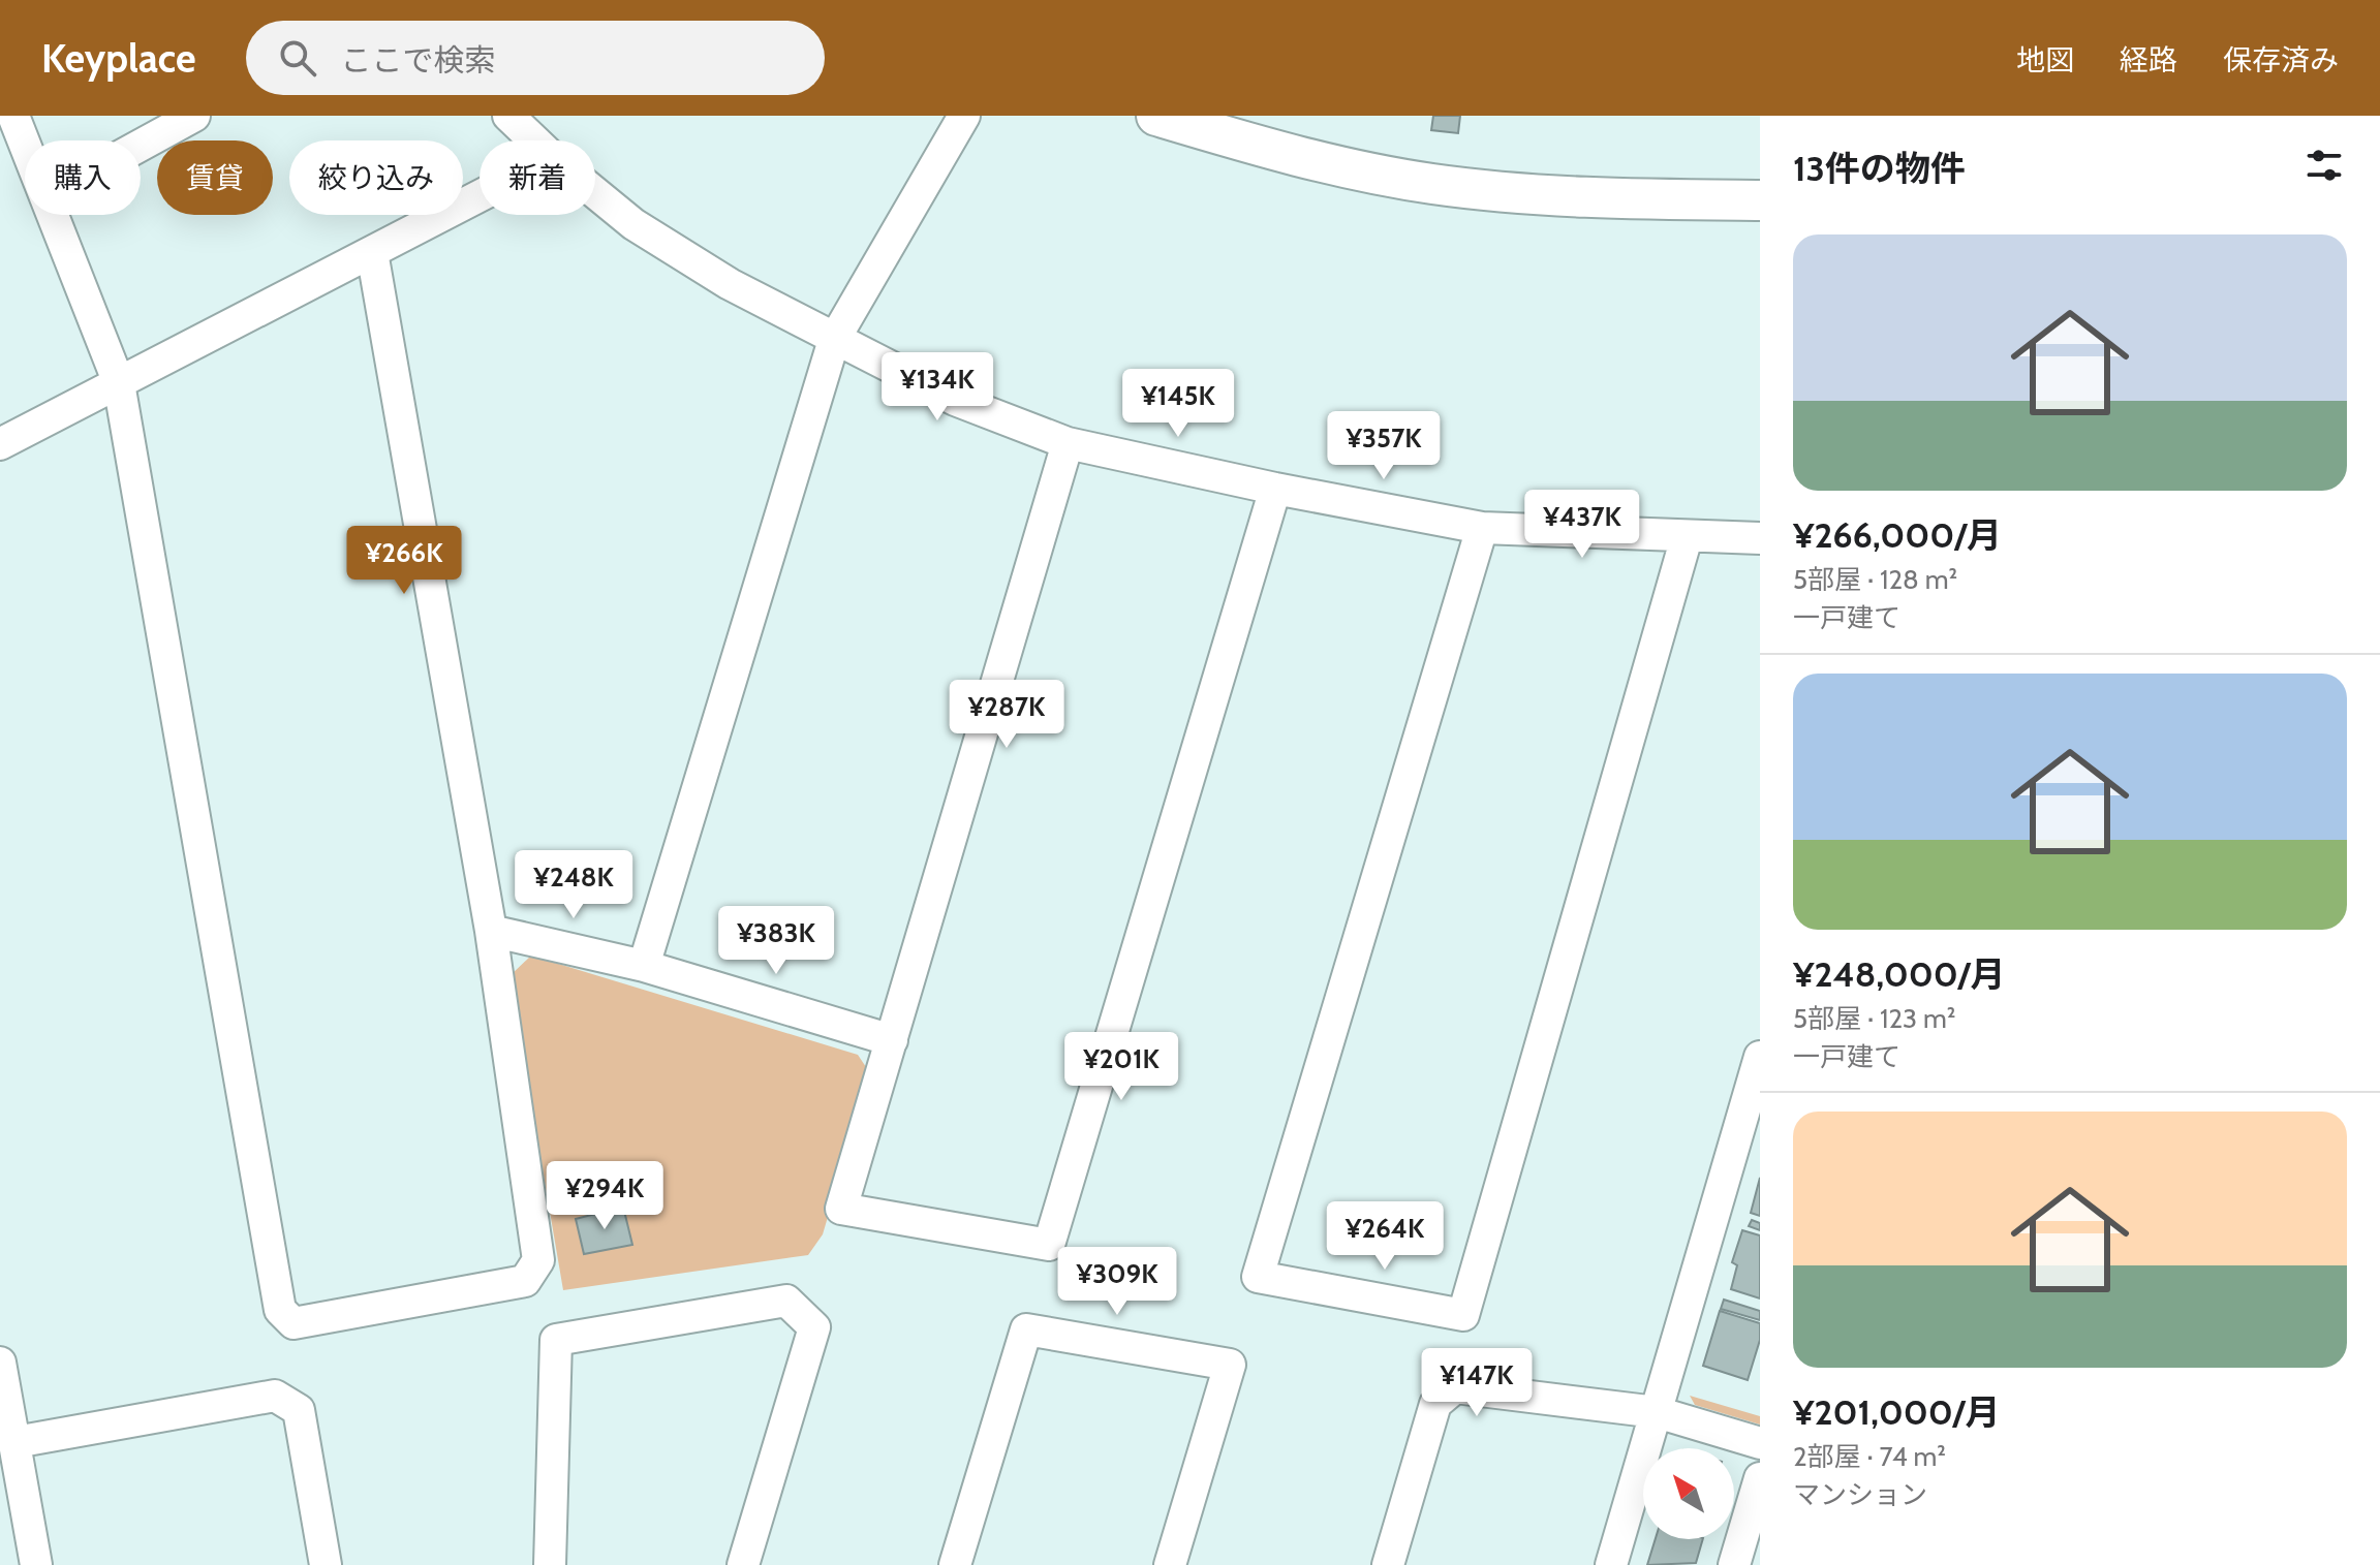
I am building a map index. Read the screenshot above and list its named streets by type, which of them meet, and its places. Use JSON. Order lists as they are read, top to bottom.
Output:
{
  "north": "top left",
  "page": {
    "header": "Keyplace",
    "search": "ここで検索",
    "nav": ["地図", "経路", "保存済み"],
    "heading": "13件の物件",
    "chip": [
      "購入",
      "賃貸",
      "絞り込み",
      "新着"
    ],
    "list": [
      {
        "name": "¥266,000/月",
        "note": "5部屋 · 128 m² · 一戸建て"
      },
      {
        "name": "¥248,000/月",
        "note": "5部屋 · 123 m² · 一戸建て"
      },
      {
        "name": "¥201,000/月",
        "note": "2部屋 · 74 m² · マンション"
      }
    ],
    "price": [
      "¥134K",
      "¥145K",
      "¥357K",
      "¥437K",
      "¥266K",
      "¥287K",
      "¥248K",
      "¥383K",
      "¥201K",
      "¥294K",
      "¥264K",
      "¥309K",
      "¥147K"
    ]
  }
}
